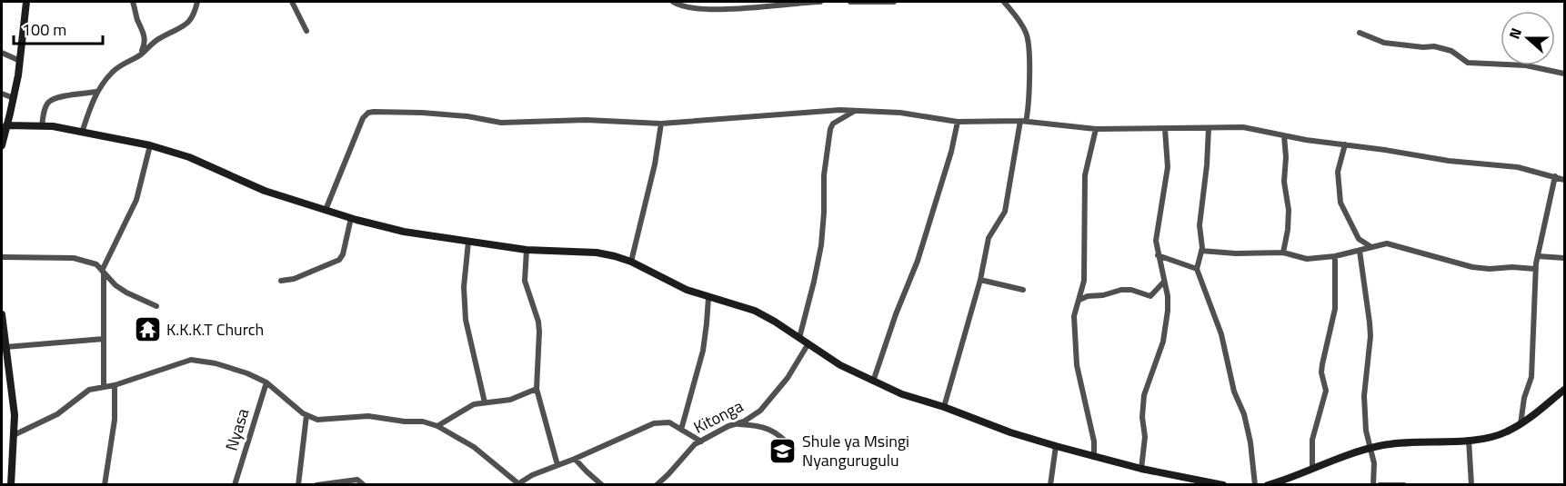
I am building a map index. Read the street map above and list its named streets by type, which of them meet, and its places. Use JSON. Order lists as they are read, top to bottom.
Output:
{
  "streets": {
    "street": ["Kitonga", "Nyasa"]
  },
  "places": {
    "temple": ["K.K.K.T Church"],
    "school or university": ["Shule ya Msingi Nyangurugulu"]
  },
  "scale_bar": "100 m",
  "north": "left"
}
